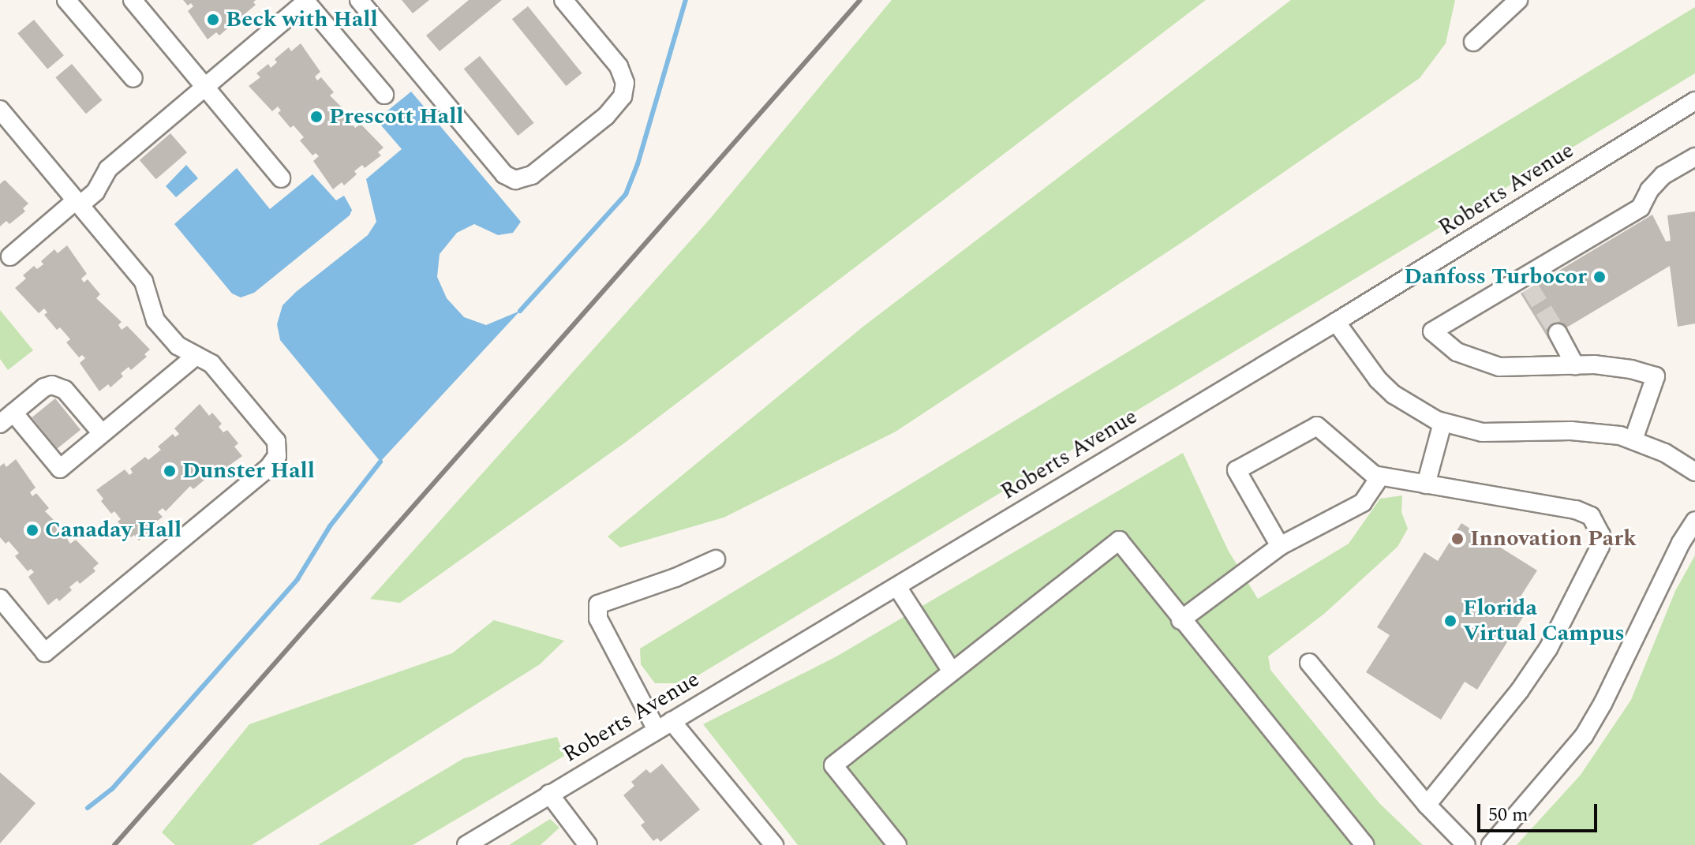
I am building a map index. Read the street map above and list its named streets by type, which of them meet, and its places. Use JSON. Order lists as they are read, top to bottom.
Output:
{
  "streets": {
    "street": ["Roberts Avenue"]
  },
  "places": [
    "Beck with Hall",
    "Prescott Hall",
    "Danfoss Turbocor",
    "Dunster Hall",
    "Canaday Hall",
    "Innovation Park",
    "Florida Virtual Campus"
  ],
  "scale_bar": "50 m"
}
